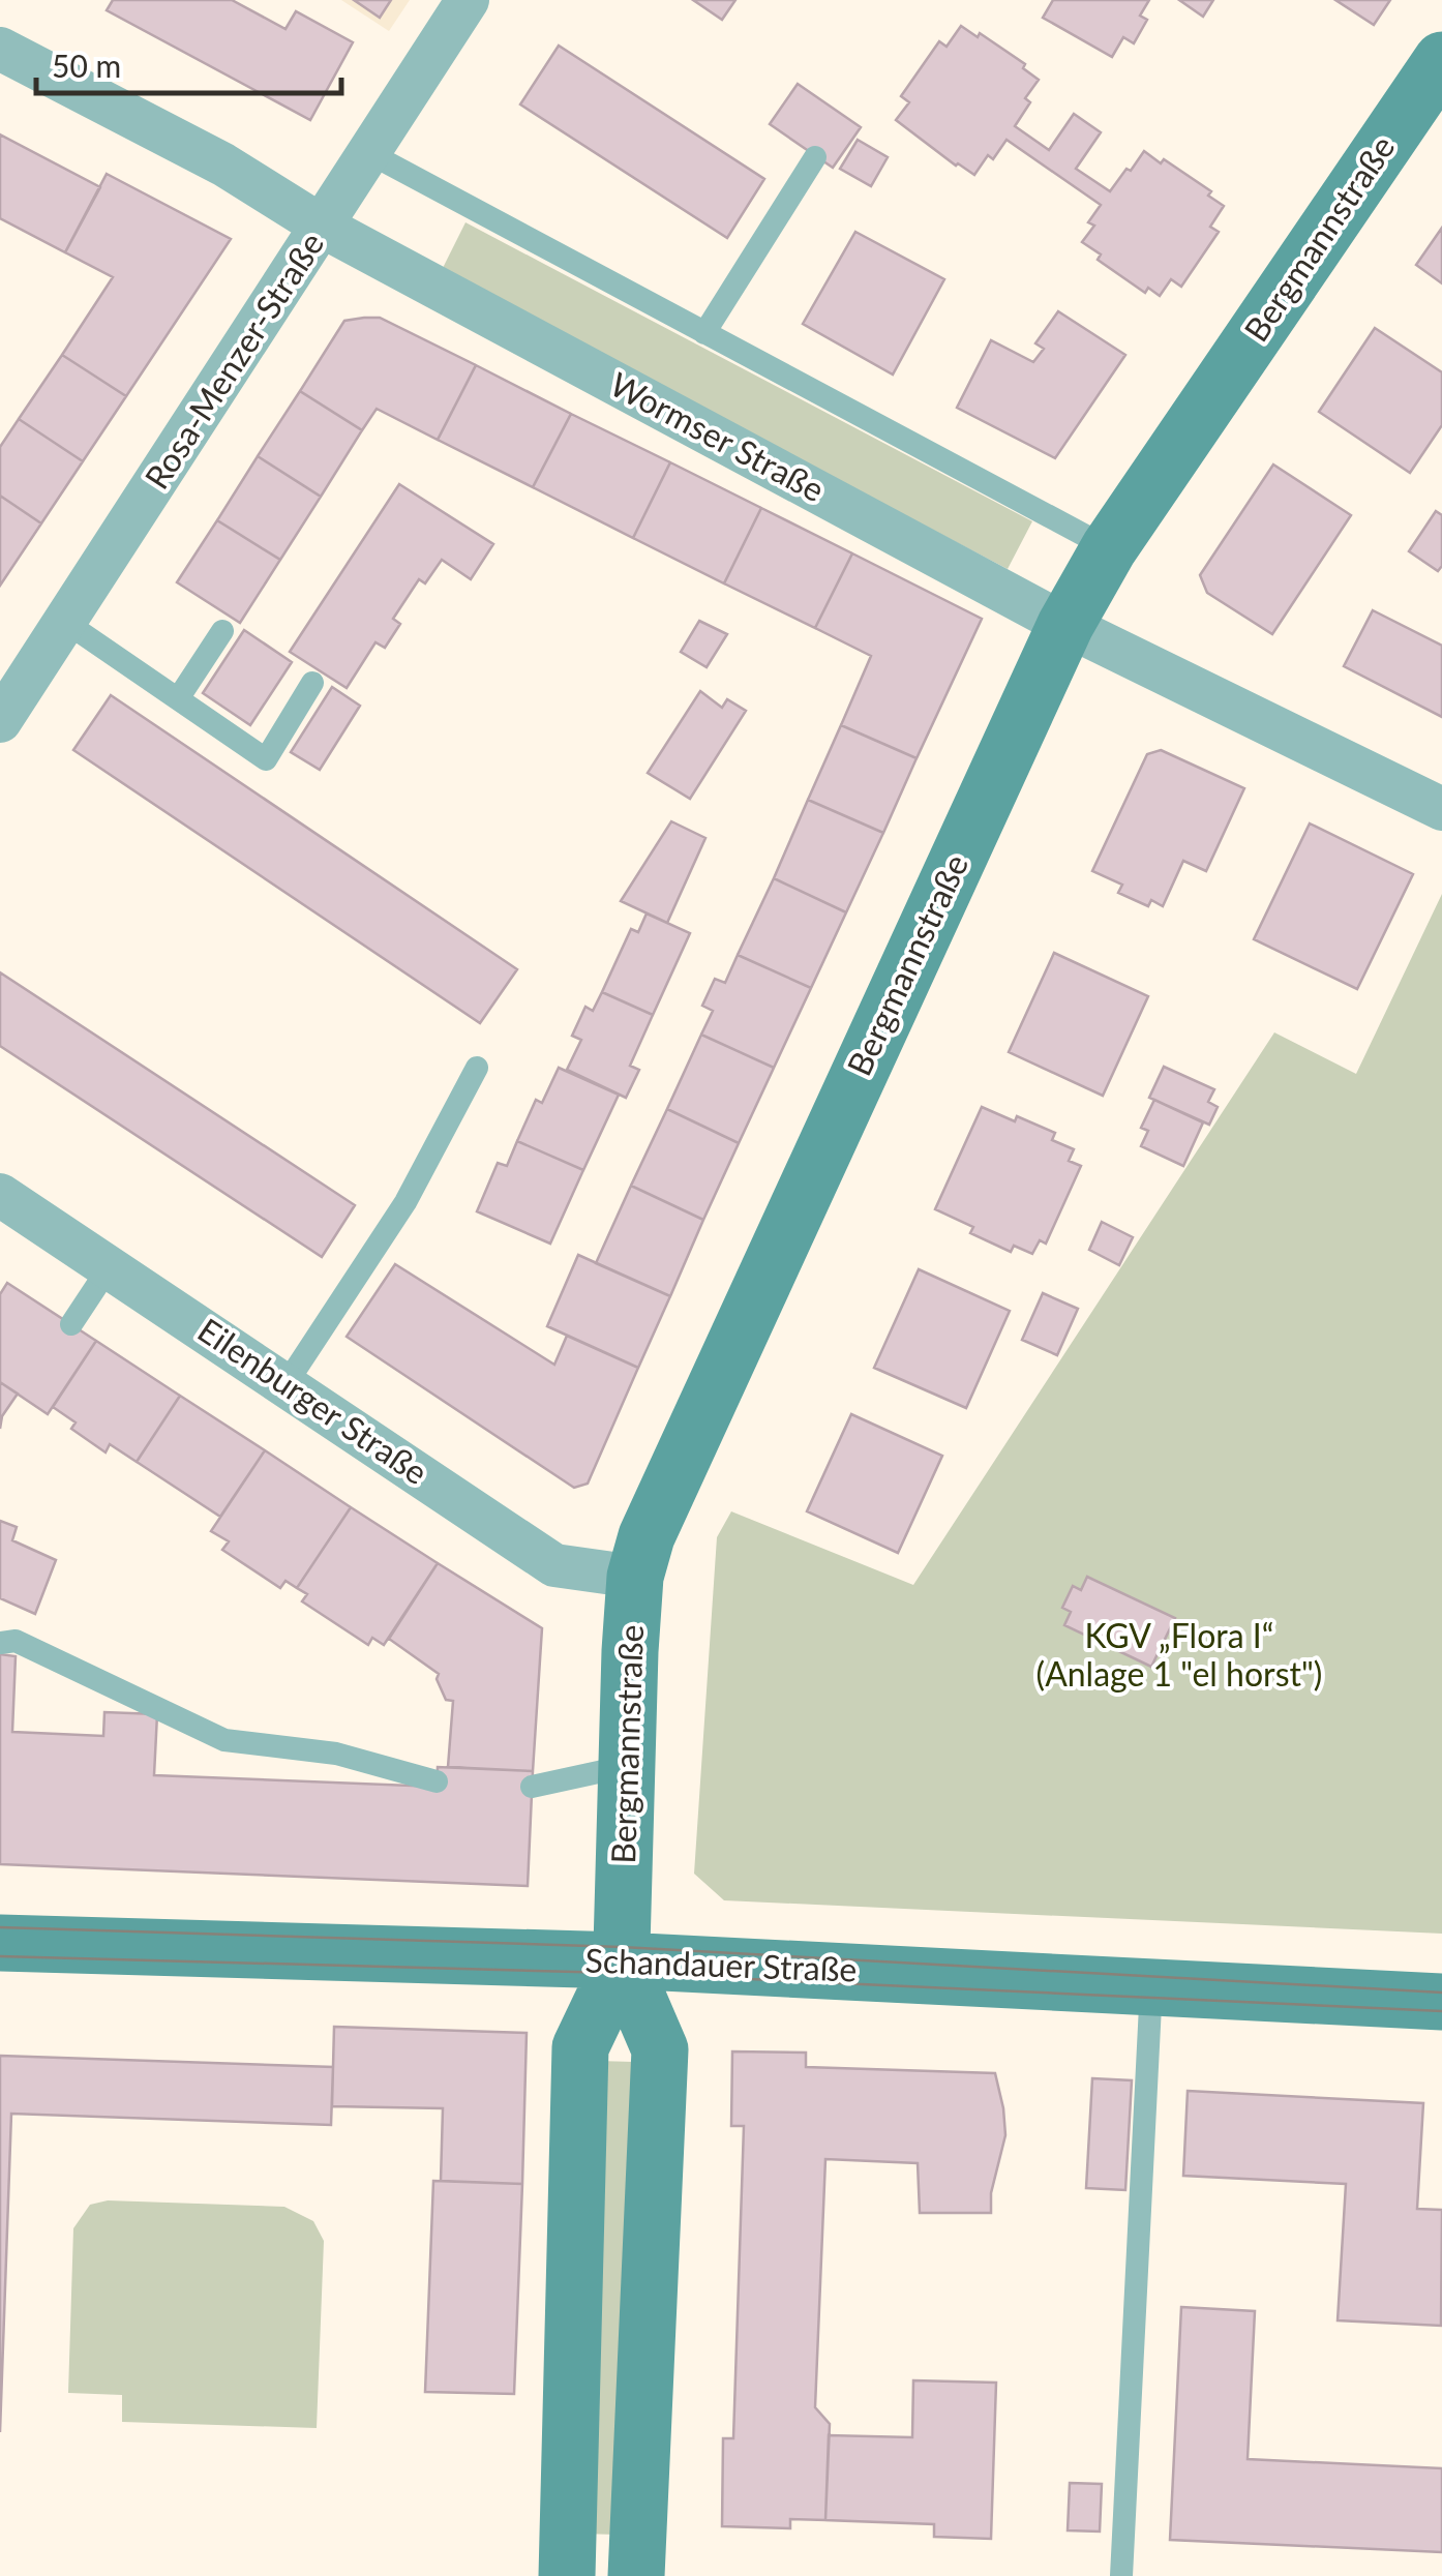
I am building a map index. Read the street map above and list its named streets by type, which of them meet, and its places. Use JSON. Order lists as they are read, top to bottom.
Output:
{
  "streets": {
    "street": [
      "Bergmannstraße",
      "Rosa-Menzer-Straße",
      "Wormser Straße",
      "Eilenburger Straße",
      "Schandauer Straße"
    ]
  },
  "crossings": [
    ["Bergmannstraße", "Wormser Straße"],
    ["Bergmannstraße", "Eilenburger Straße"],
    ["Bergmannstraße", "Schandauer Straße"],
    ["Rosa-Menzer-Straße", "Wormser Straße"]
  ],
  "parks": ["KGV „Flora I“ (Anlage 1 \"el horst\")"],
  "scale_bar": "50 m"
}
